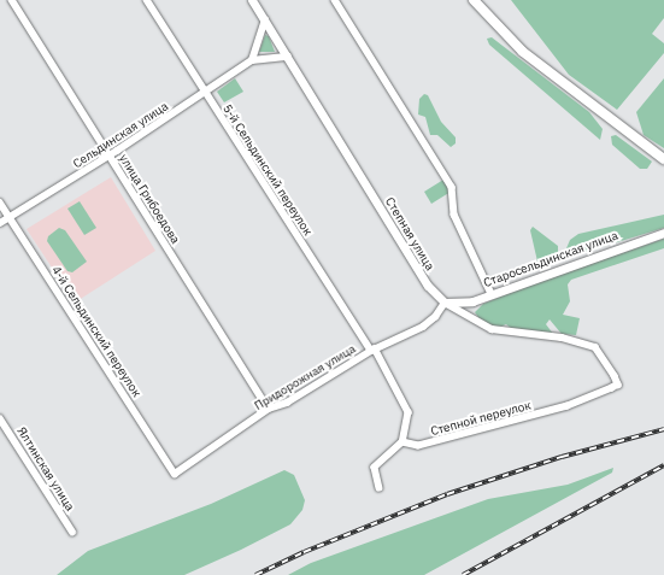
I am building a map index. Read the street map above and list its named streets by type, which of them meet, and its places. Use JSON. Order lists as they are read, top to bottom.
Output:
{
  "streets": {
    "street": [
      "Сельдинская улица",
      "5-й Сельдинский переулок",
      "улица Грибоедова",
      "Степная улица",
      "Старосельдинская улица",
      "4-й Сельдинский переулок",
      "Придорожная улица",
      "Степной переулок",
      "Ялтинская улица"
    ]
  },
  "crossings": [
    ["Сельдинская улица", "5-й Сельдинский переулок"],
    ["Сельдинская улица", "улица Грибоедова"],
    ["Сельдинская улица", "Степная улица"],
    ["Сельдинская улица", "4-й Сельдинский переулок"],
    ["5-й Сельдинский переулок", "Придорожная улица"],
    ["5-й Сельдинский переулок", "Степной переулок"],
    ["улица Грибоедова", "Придорожная улица"],
    ["Степная улица", "Старосельдинская улица"],
    ["Степная улица", "Придорожная улица"],
    ["Степная улица", "Степной переулок"],
    ["Старосельдинская улица", "Придорожная улица"],
    ["4-й Сельдинский переулок", "Придорожная улица"]
  ]
}
